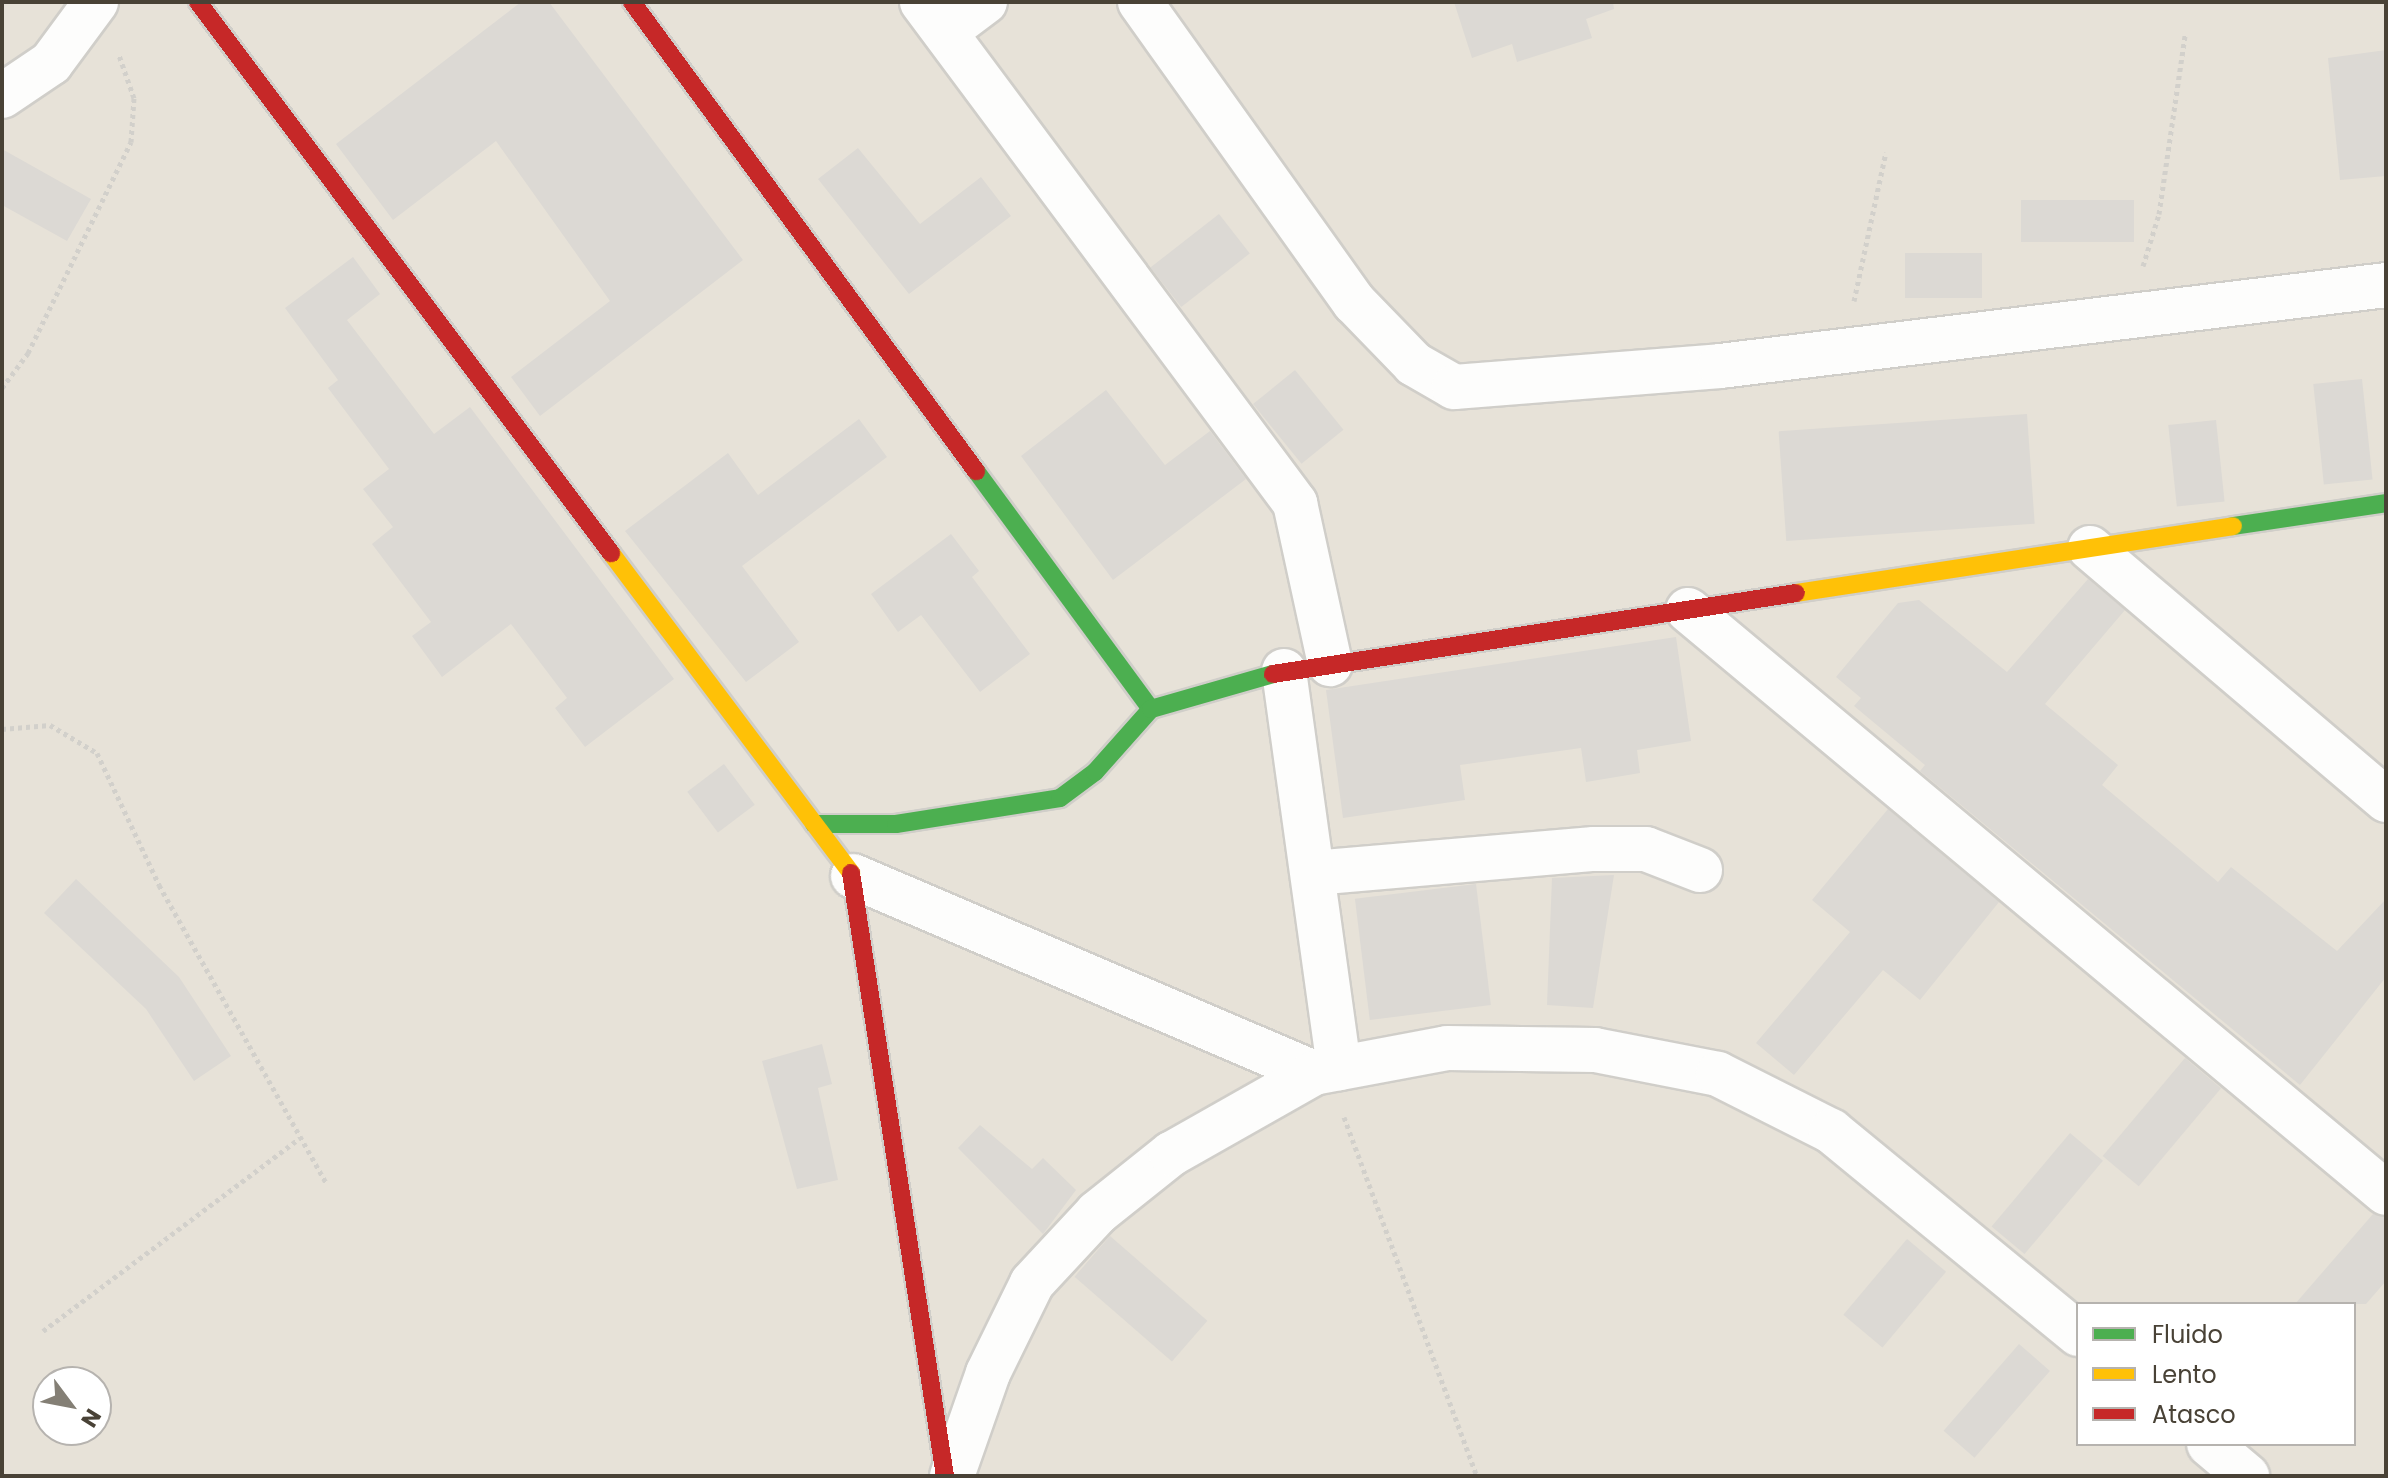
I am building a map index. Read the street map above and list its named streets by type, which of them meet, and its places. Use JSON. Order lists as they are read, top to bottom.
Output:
{
  "legend": ["Fluido", "Lento", "Atasco"],
  "north": "bottom right"
}
